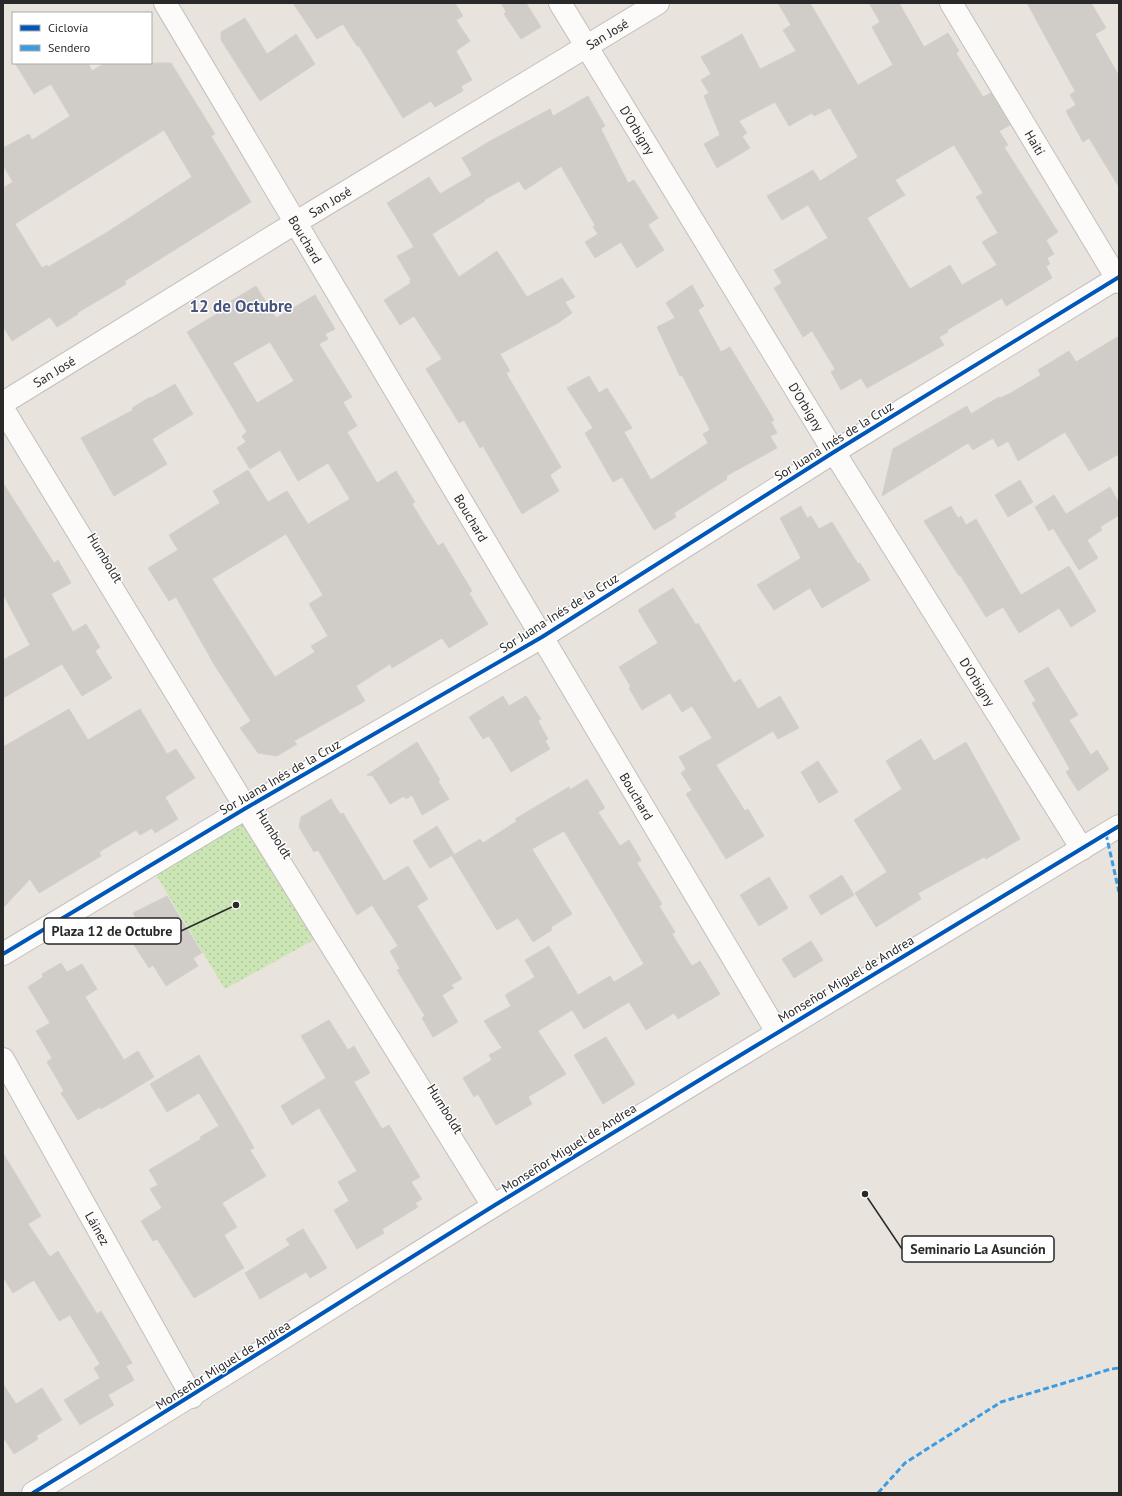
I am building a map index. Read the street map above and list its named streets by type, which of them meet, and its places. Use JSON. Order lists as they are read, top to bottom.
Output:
{
  "streets": {
    "street": [
      "San José",
      "D'Orbigny",
      "Haití",
      "Bouchard",
      "Sor Juana Inés de la Cruz",
      "Humboldt",
      "Monseñor Miguel de Andrea",
      "Láinez"
    ]
  },
  "crossings": [
    ["San José", "D'Orbigny"],
    ["San José", "Bouchard"],
    ["D'Orbigny", "Sor Juana Inés de la Cruz"],
    ["D'Orbigny", "Monseñor Miguel de Andrea"],
    ["Haití", "Sor Juana Inés de la Cruz"],
    ["Bouchard", "Sor Juana Inés de la Cruz"],
    ["Bouchard", "Monseñor Miguel de Andrea"],
    ["Sor Juana Inés de la Cruz", "Humboldt"],
    ["Humboldt", "Monseñor Miguel de Andrea"],
    ["Monseñor Miguel de Andrea", "Láinez"]
  ],
  "districts": ["12 de Octubre"],
  "places": ["Plaza 12 de Octubre", "Seminario La Asunción"],
  "legend": ["Ciclovía", "Sendero"]
}
